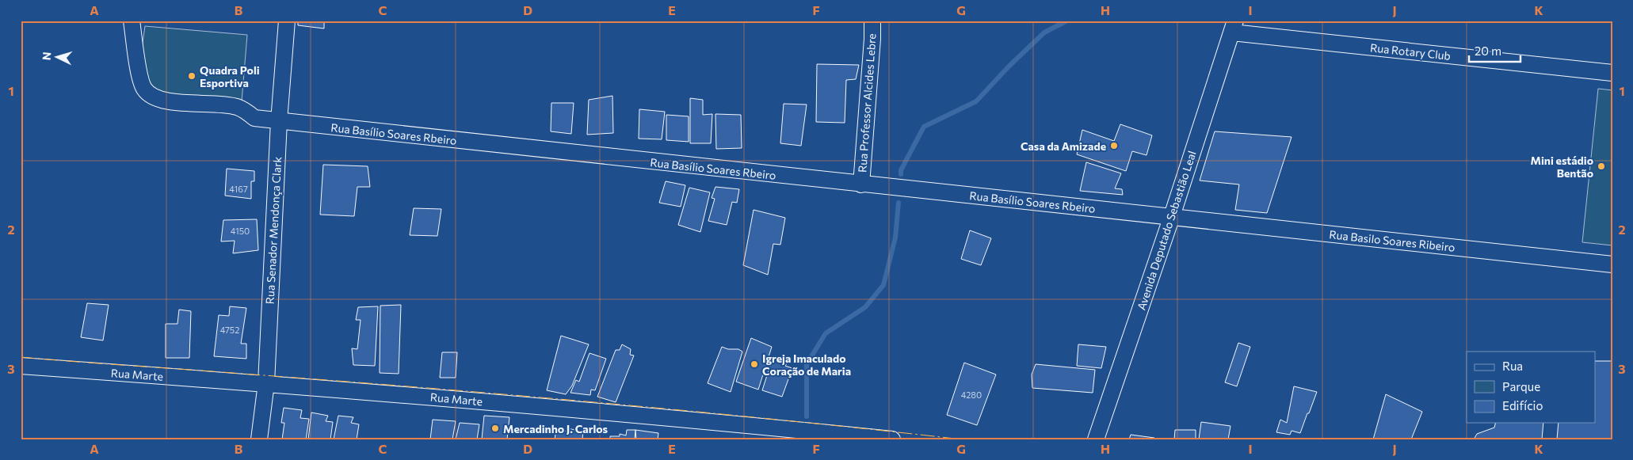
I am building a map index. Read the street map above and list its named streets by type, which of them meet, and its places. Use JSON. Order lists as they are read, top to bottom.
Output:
{
  "streets": {
    "street": [
      "Rua Rotary Club",
      "Rua Professor Alcides Lebre",
      "Rua Basílio Soares Rbeiro",
      "Rua Senador Mendonça Clark",
      "Avenida Deputado Sebastião Leal",
      "Rua Basilo Soares Ribeiro",
      "Rua Marte"
    ]
  },
  "crossings": [
    ["Rua Rotary Club", "Avenida Deputado Sebastião Leal"],
    ["Rua Professor Alcides Lebre", "Rua Basílio Soares Rbeiro"],
    ["Rua Basílio Soares Rbeiro", "Rua Senador Mendonça Clark"],
    ["Rua Basílio Soares Rbeiro", "Avenida Deputado Sebastião Leal"],
    ["Rua Basílio Soares Rbeiro", "Rua Basilo Soares Ribeiro"],
    ["Rua Senador Mendonça Clark", "Rua Marte"],
    ["Avenida Deputado Sebastião Leal", "Rua Basilo Soares Ribeiro"]
  ],
  "places": [
    "Quadra Poli Esportiva",
    "Casa da Amizade",
    "Mini estádio Bentão",
    "Igreja Imaculado Coração de Maria",
    "Mercadinho J. Carlos"
  ],
  "house_numbers": [
    "4167",
    "4150",
    "4752",
    "4280"
  ],
  "legend": ["Rua", "Parque", "Edifício"],
  "scale_bar": "20 m",
  "north": "left",
  "grid": {
    "columns": [
      "A",
      "B",
      "C",
      "D",
      "E",
      "F",
      "G",
      "H",
      "I",
      "J",
      "K"
    ],
    "rows": ["1", "2", "3"]
  }
}
